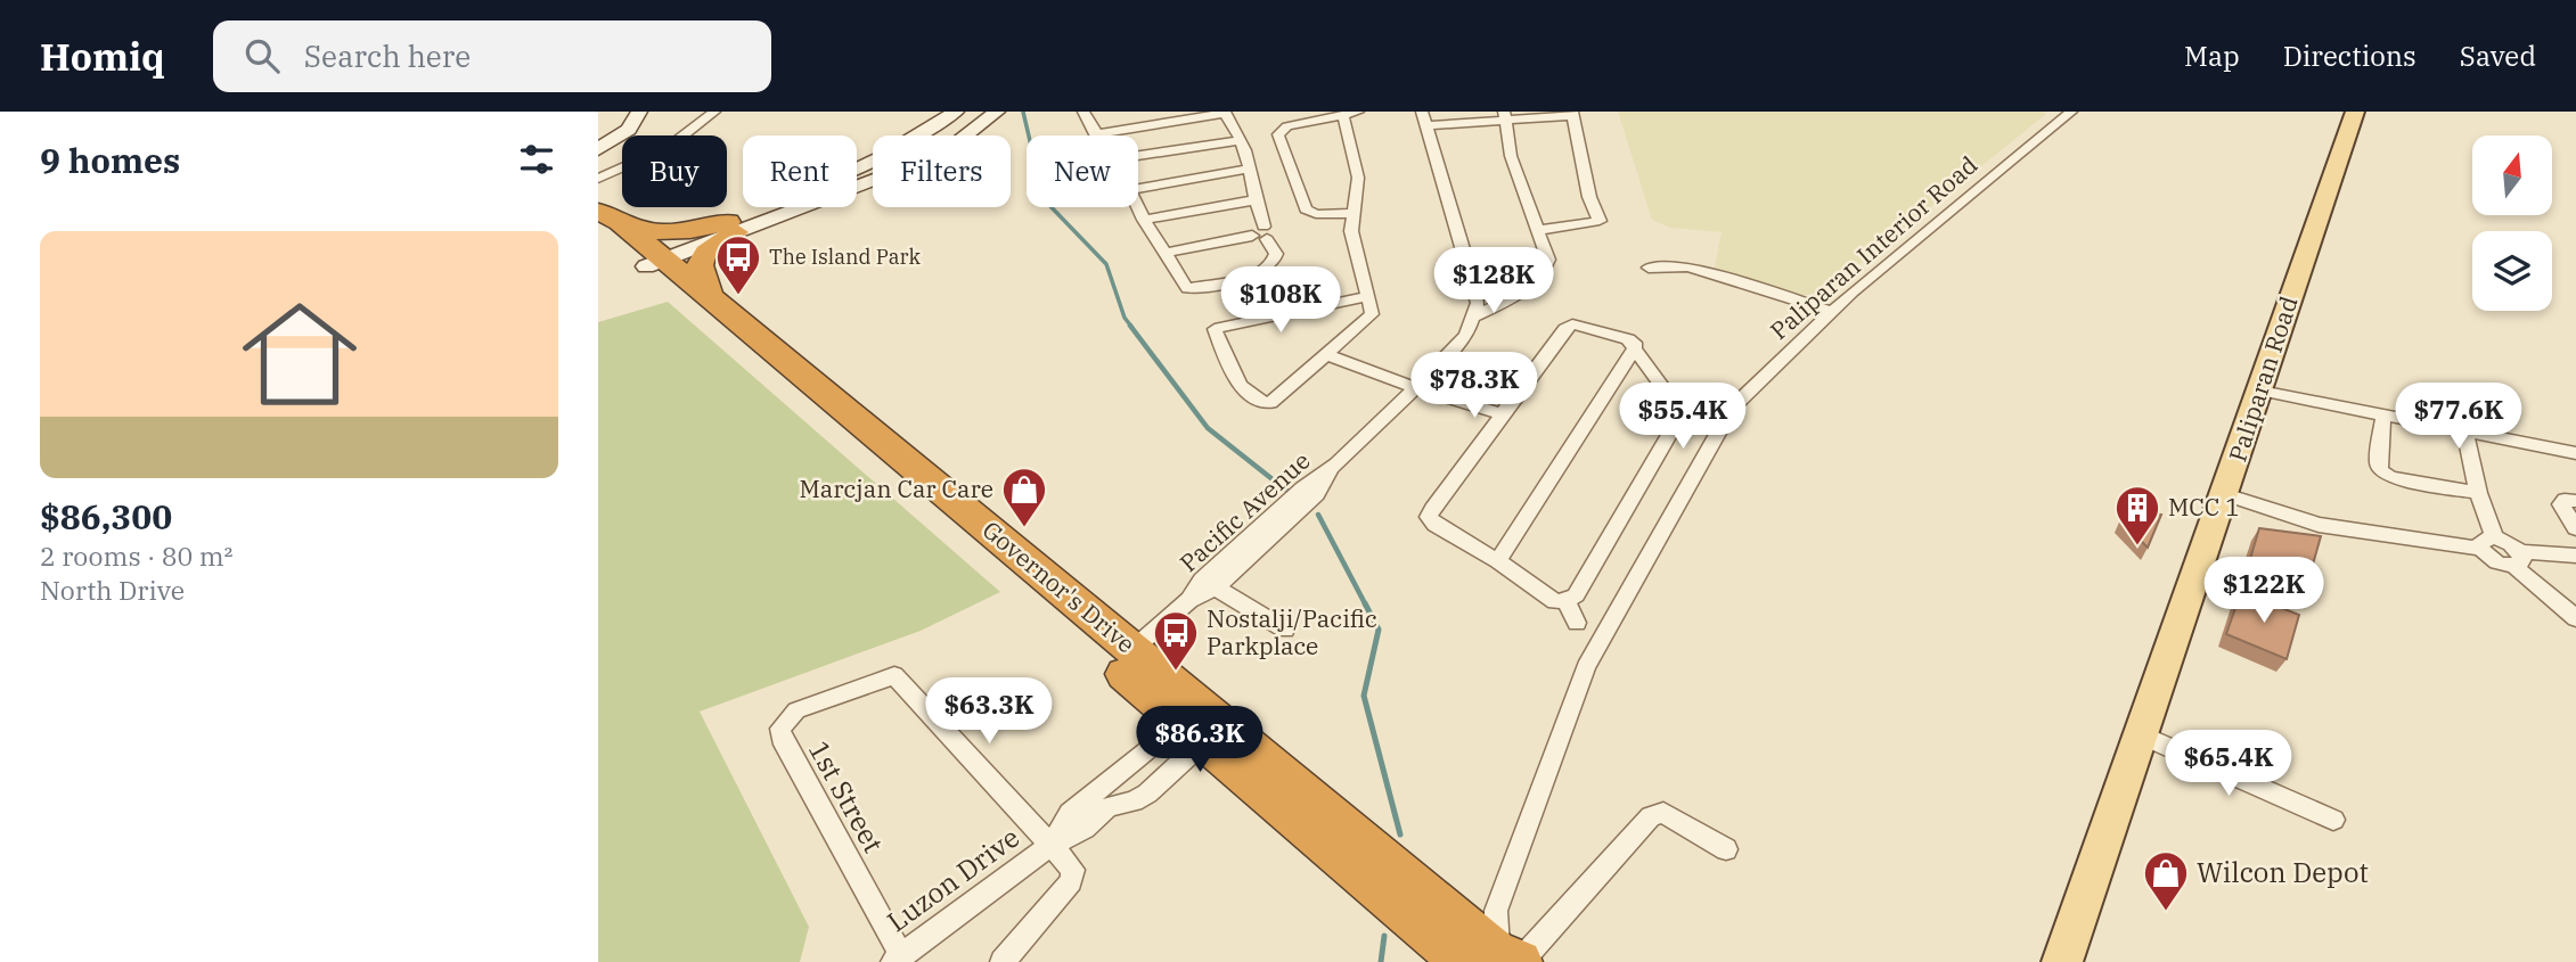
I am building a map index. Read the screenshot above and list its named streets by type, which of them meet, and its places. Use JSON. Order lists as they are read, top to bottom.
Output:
{
  "streets": {
    "highway": ["Governor's Drive"],
    "main road": ["Paliparan Road"],
    "street": [
      "Paliparan Interior Road",
      "Pacific Avenue",
      "1st Street",
      "Luzon Drive"
    ]
  },
  "crossings": [
    ["Paliparan Interior Road", "Governor's Drive"],
    ["Pacific Avenue", "Governor's Drive"],
    ["1st Street", "Luzon Drive"]
  ],
  "places": {
    "bus stop": ["The Island Park", "Nostalji/Pacific Parkplace"],
    "shop": ["Marcjan Car Care", "Wilcon Depot"],
    "building": ["MCC 1"]
  },
  "north": "top",
  "page": {
    "header": "Homiq",
    "search": "Search here",
    "nav": ["Map", "Directions", "Saved"],
    "heading": "9 homes",
    "chip": [
      "Buy",
      "Rent",
      "Filters",
      "New"
    ],
    "list": [
      {
        "name": "$86,300",
        "note": "2 rooms · 80 m² · North Drive"
      }
    ],
    "price": [
      "$128K",
      "$108K",
      "$78.3K",
      "$55.4K",
      "$77.6K",
      "$122K",
      "$63.3K",
      "$86.3K",
      "$65.4K"
    ]
  }
}
